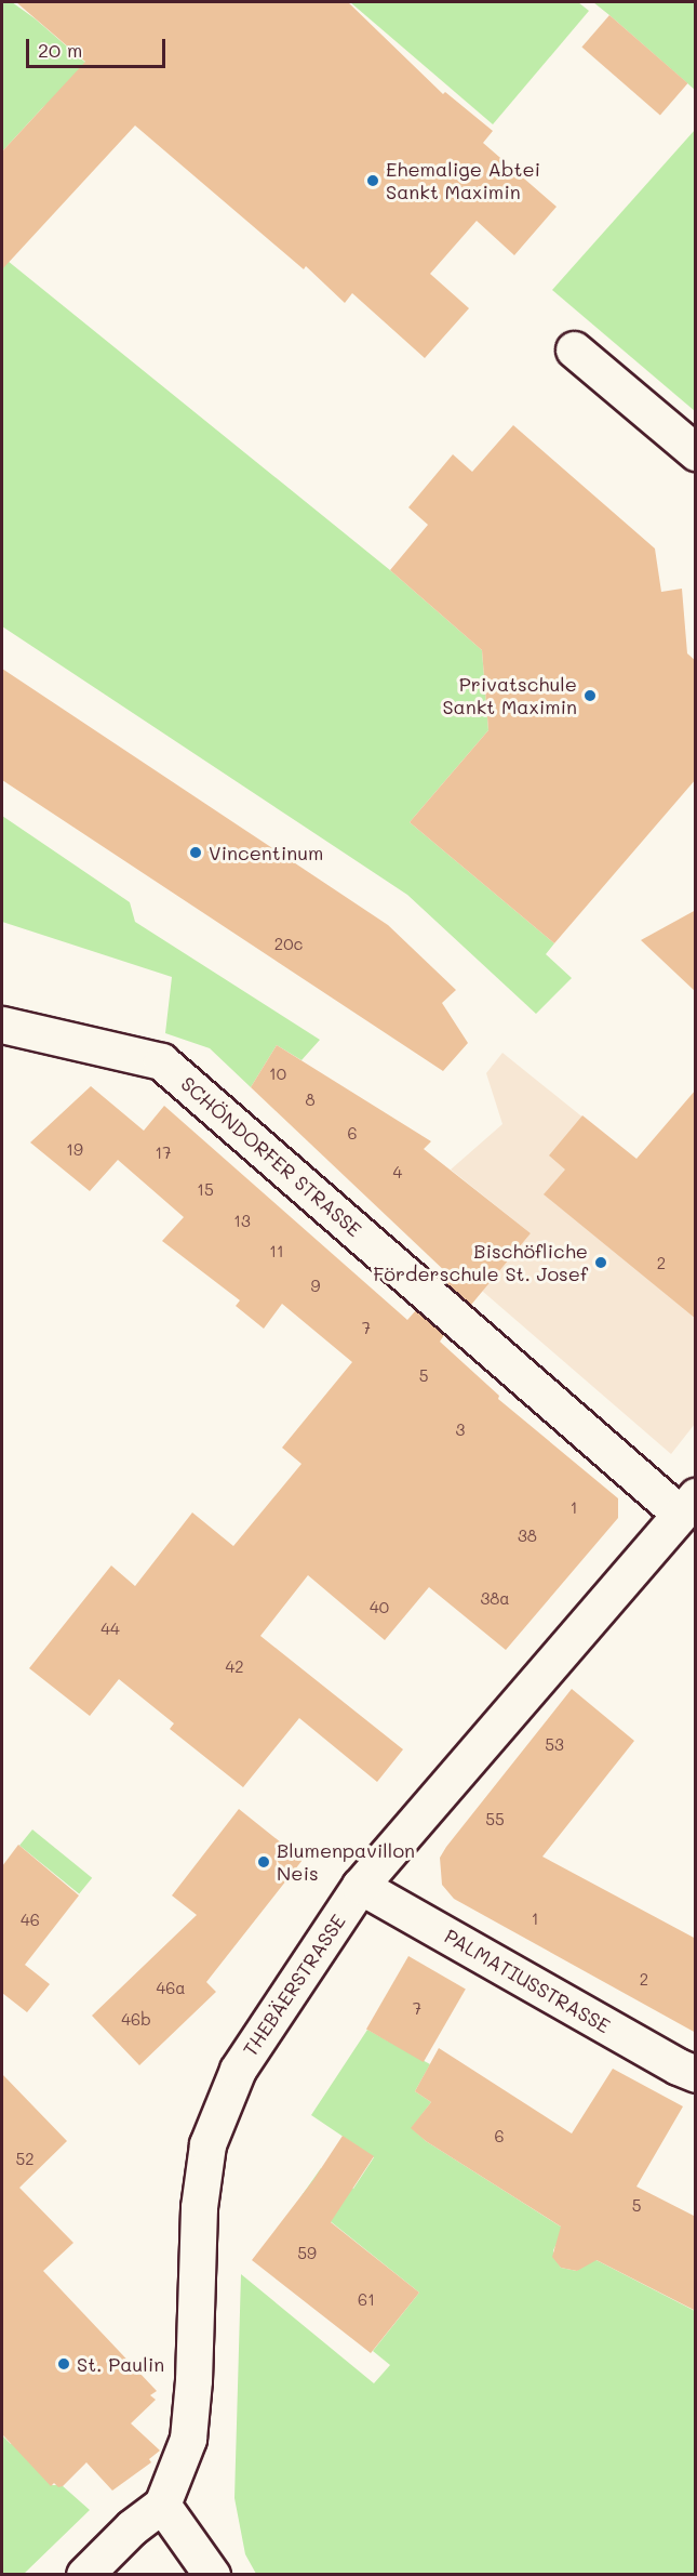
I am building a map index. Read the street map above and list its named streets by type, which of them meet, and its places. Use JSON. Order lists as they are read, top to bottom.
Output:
{
  "streets": {
    "street": ["SCHÖNDORFER STRASSE", "PALMATIUSSTRASSE", "THEBÄERSTRASSE"]
  },
  "crossings": [
    ["SCHÖNDORFER STRASSE", "THEBÄERSTRASSE"],
    ["PALMATIUSSTRASSE", "THEBÄERSTRASSE"]
  ],
  "places": [
    "Ehemalige Abtei Sankt Maximin",
    "Privatschule Sankt Maximin",
    "Vincentinum",
    "Bischöfliche Förderschule St. Josef",
    "Blumenpavillon Neis",
    "St. Paulin"
  ],
  "house_numbers": [
    "20c",
    "10",
    "8",
    "6",
    "19",
    "17",
    "4",
    "15",
    "13",
    "11",
    "2",
    "9",
    "7",
    "5",
    "3",
    "1",
    "38",
    "38a",
    "40",
    "44",
    "42",
    "53",
    "55",
    "1",
    "46",
    "2",
    "46a",
    "7",
    "46b",
    "6",
    "52",
    "5",
    "59",
    "61"
  ],
  "scale_bar": "20 m"
}
